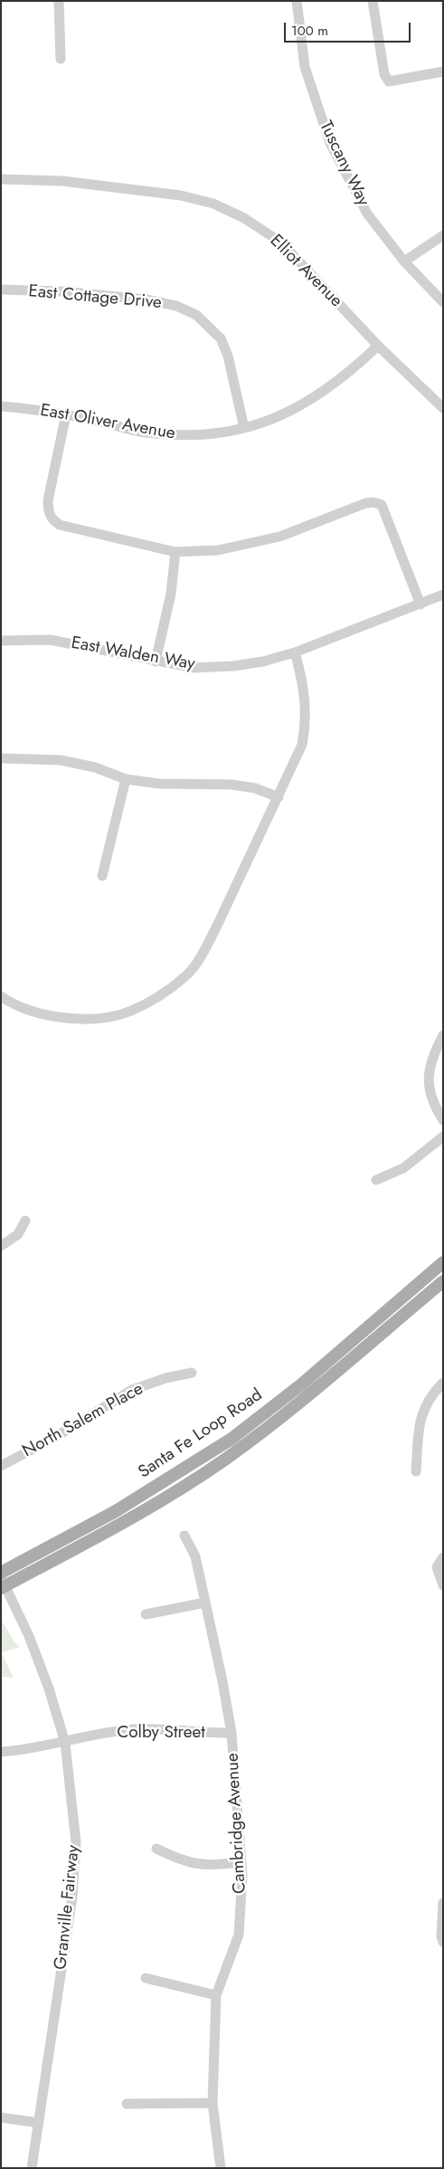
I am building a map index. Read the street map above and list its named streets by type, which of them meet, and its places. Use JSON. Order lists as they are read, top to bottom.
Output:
{
  "streets": {
    "main road": ["Santa Fe Loop Road"],
    "street": [
      "Tuscany Way",
      "Elliot Avenue",
      "East Cottage Drive",
      "East Oliver Avenue",
      "East Walden Way",
      "North Salem Place",
      "Colby Street",
      "Cambridge Avenue",
      "Granville Fairway"
    ]
  },
  "crossings": [
    ["Elliot Avenue", "East Oliver Avenue"],
    ["East Cottage Drive", "East Oliver Avenue"],
    ["Santa Fe Loop Road", "Granville Fairway"],
    ["Colby Street", "Cambridge Avenue"],
    ["Colby Street", "Granville Fairway"]
  ],
  "scale_bar": "100 m"
}
